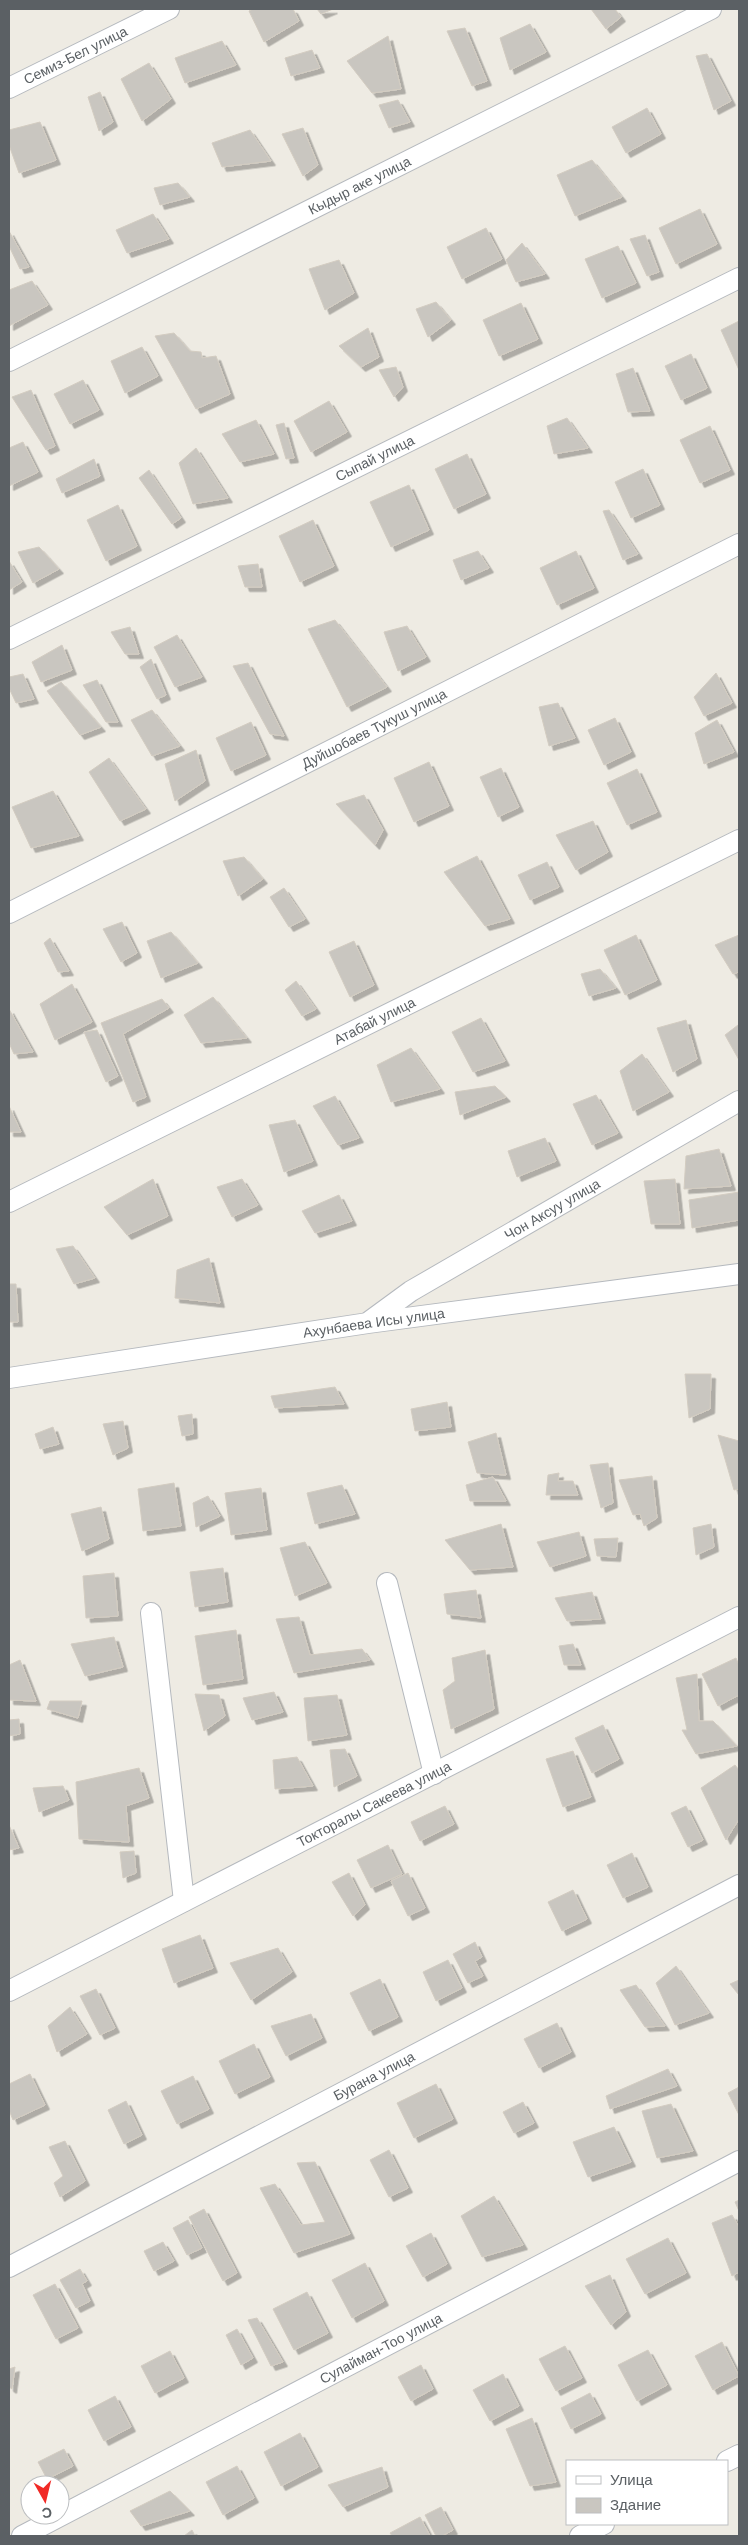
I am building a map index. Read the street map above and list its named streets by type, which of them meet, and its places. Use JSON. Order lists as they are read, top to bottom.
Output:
{
  "streets": {
    "street": [
      "Семиз-Бел улица",
      "Кыдыр аке улица",
      "Сыпай улица",
      "Дуйшобаев Тукуш улица",
      "Атабай улица",
      "Чон Аксуу улица",
      "Ахунбаева Исы улица",
      "Токторалы Сакеева улица",
      "Бурана улица",
      "Сулайман-Тоо улица"
    ]
  },
  "crossings": [
    ["Чон Аксуу улица", "Ахунбаева Исы улица"]
  ],
  "legend": ["Улица", "Здание"],
  "north": "bottom"
}
